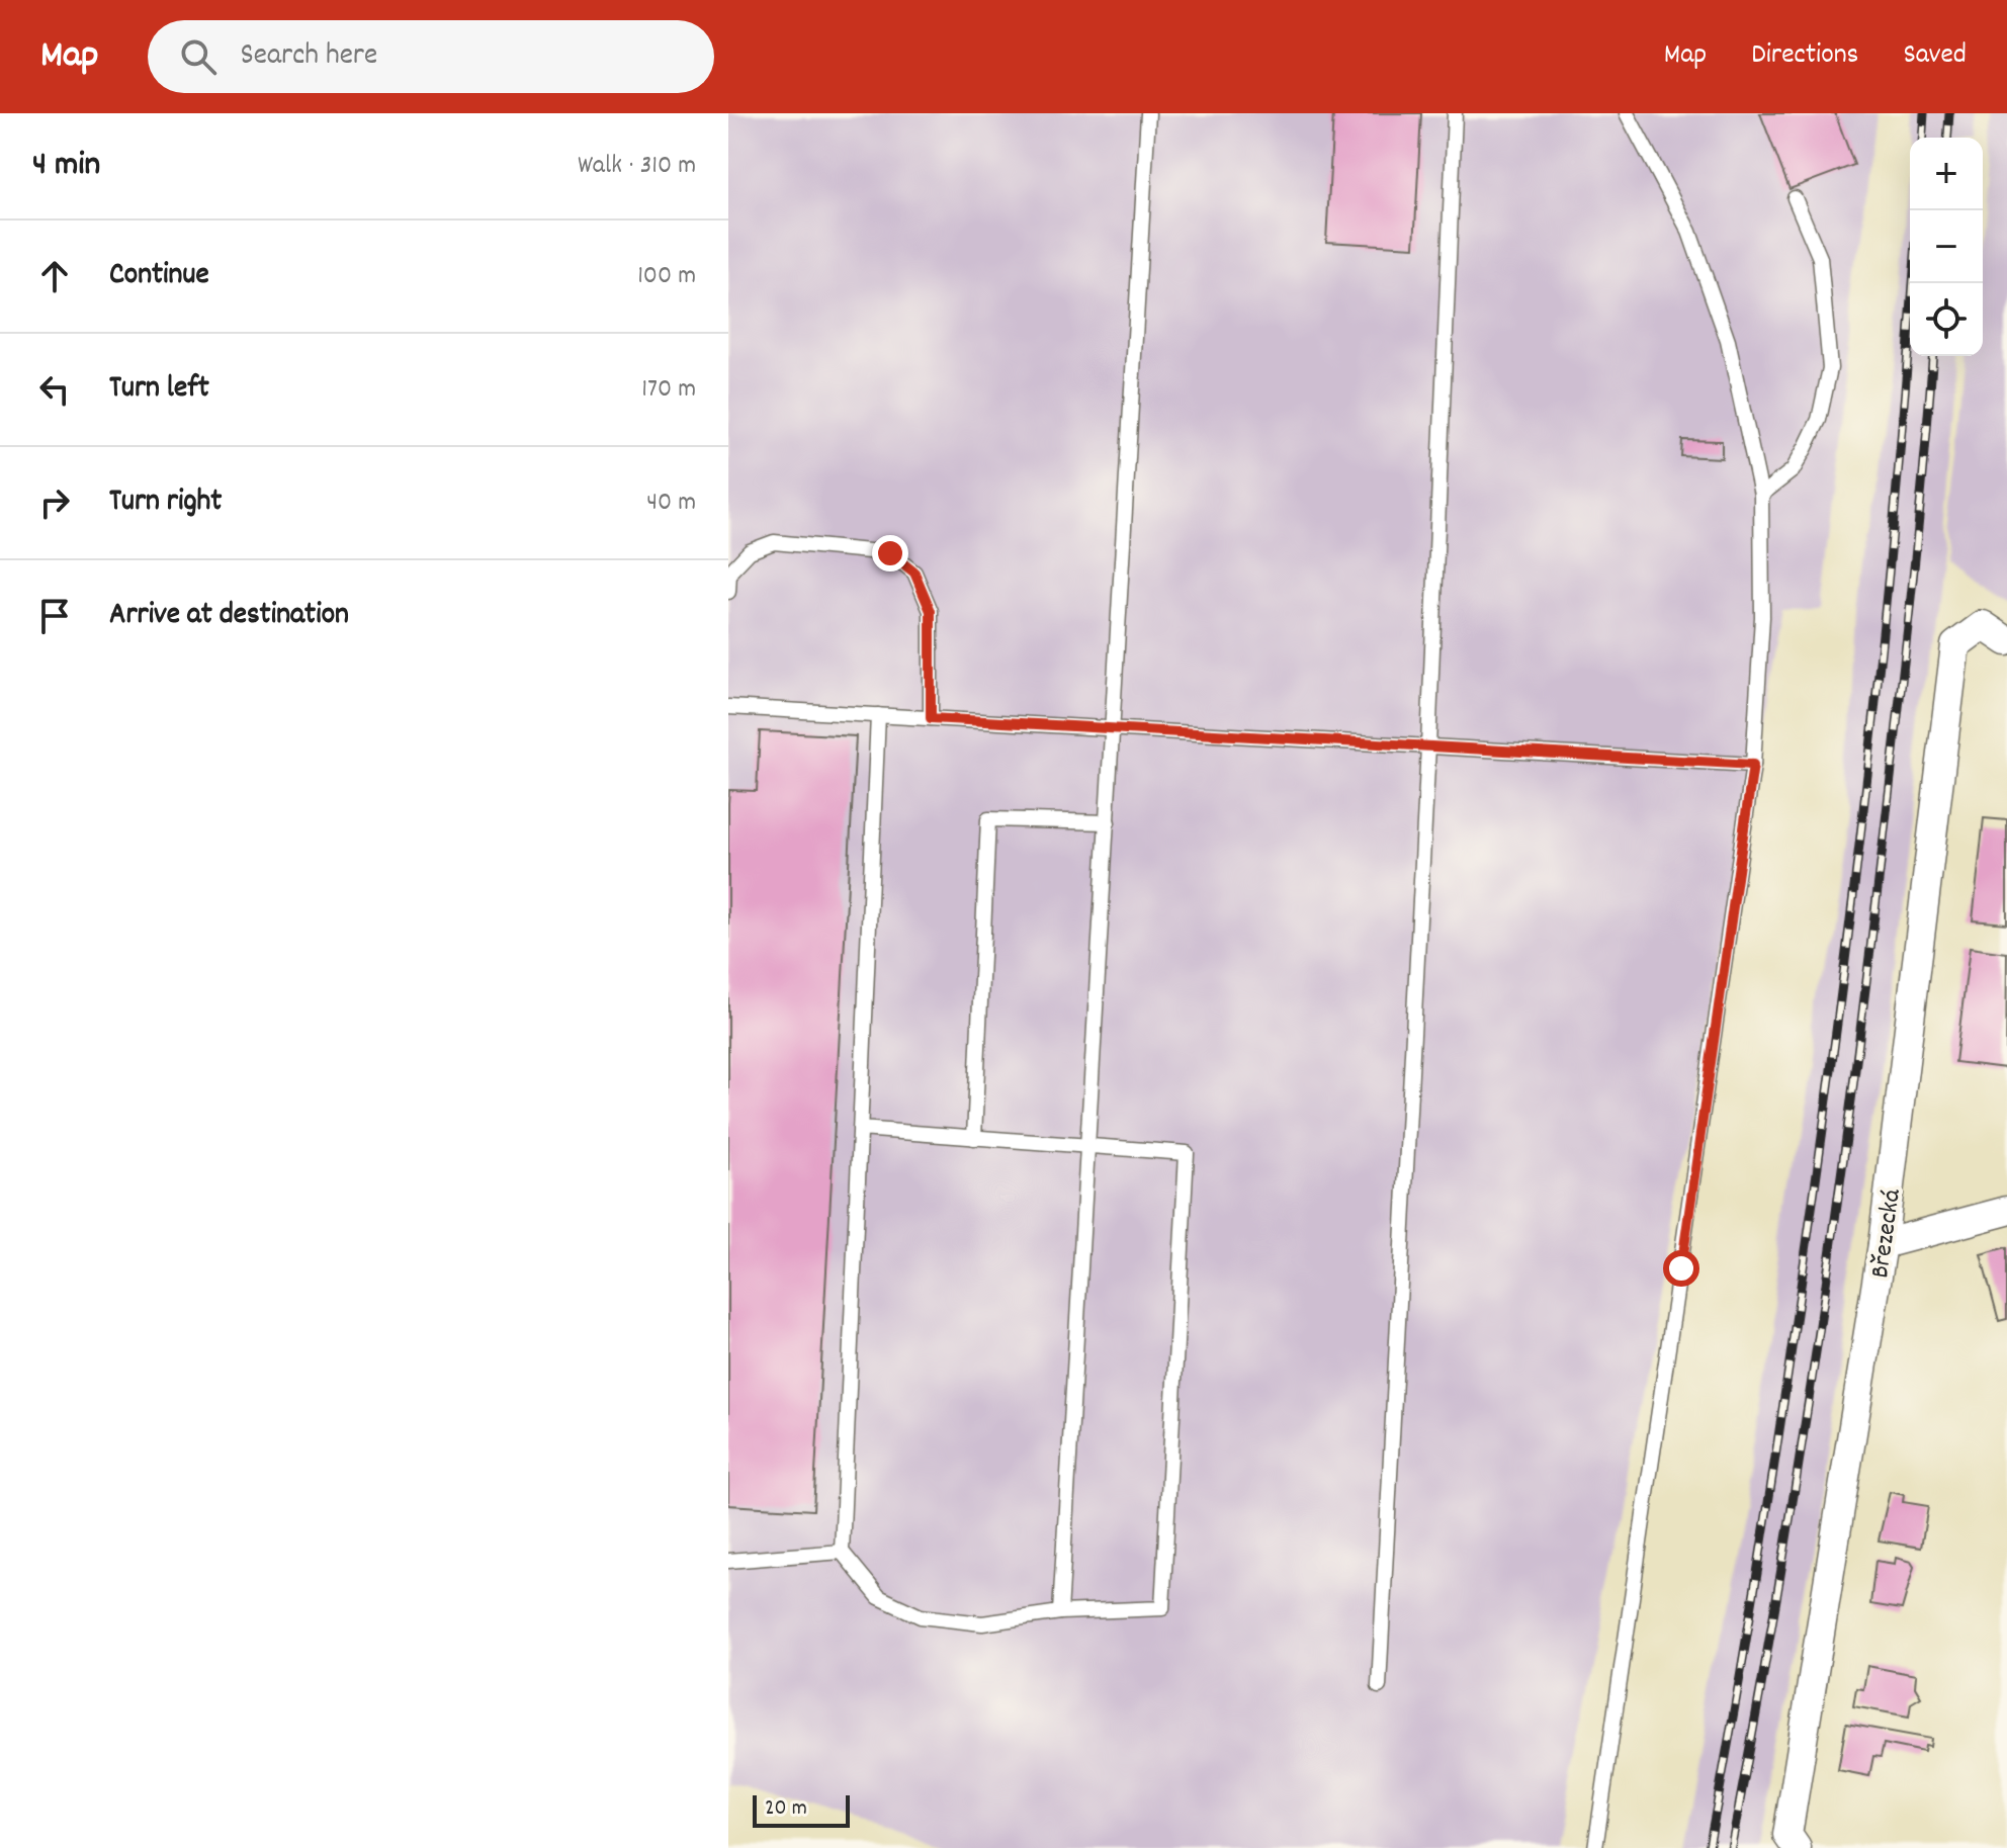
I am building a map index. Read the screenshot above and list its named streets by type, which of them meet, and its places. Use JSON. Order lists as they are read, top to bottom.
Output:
{
  "streets": {
    "street": ["Březecká"]
  },
  "scale_bar": "20 m",
  "page": {
    "header": "Map",
    "search": "Search here",
    "nav": ["Map", "Directions", "Saved"],
    "heading": ["4 min", "Walk · 310 m"],
    "map_buttons": ["+", "−"],
    "list": [
      ["Continue", "100 m"],
      ["Turn left", "170 m"],
      ["Turn right", "40 m"],
      "Arrive at destination"
    ],
    "scale": "20 m"
  }
}
